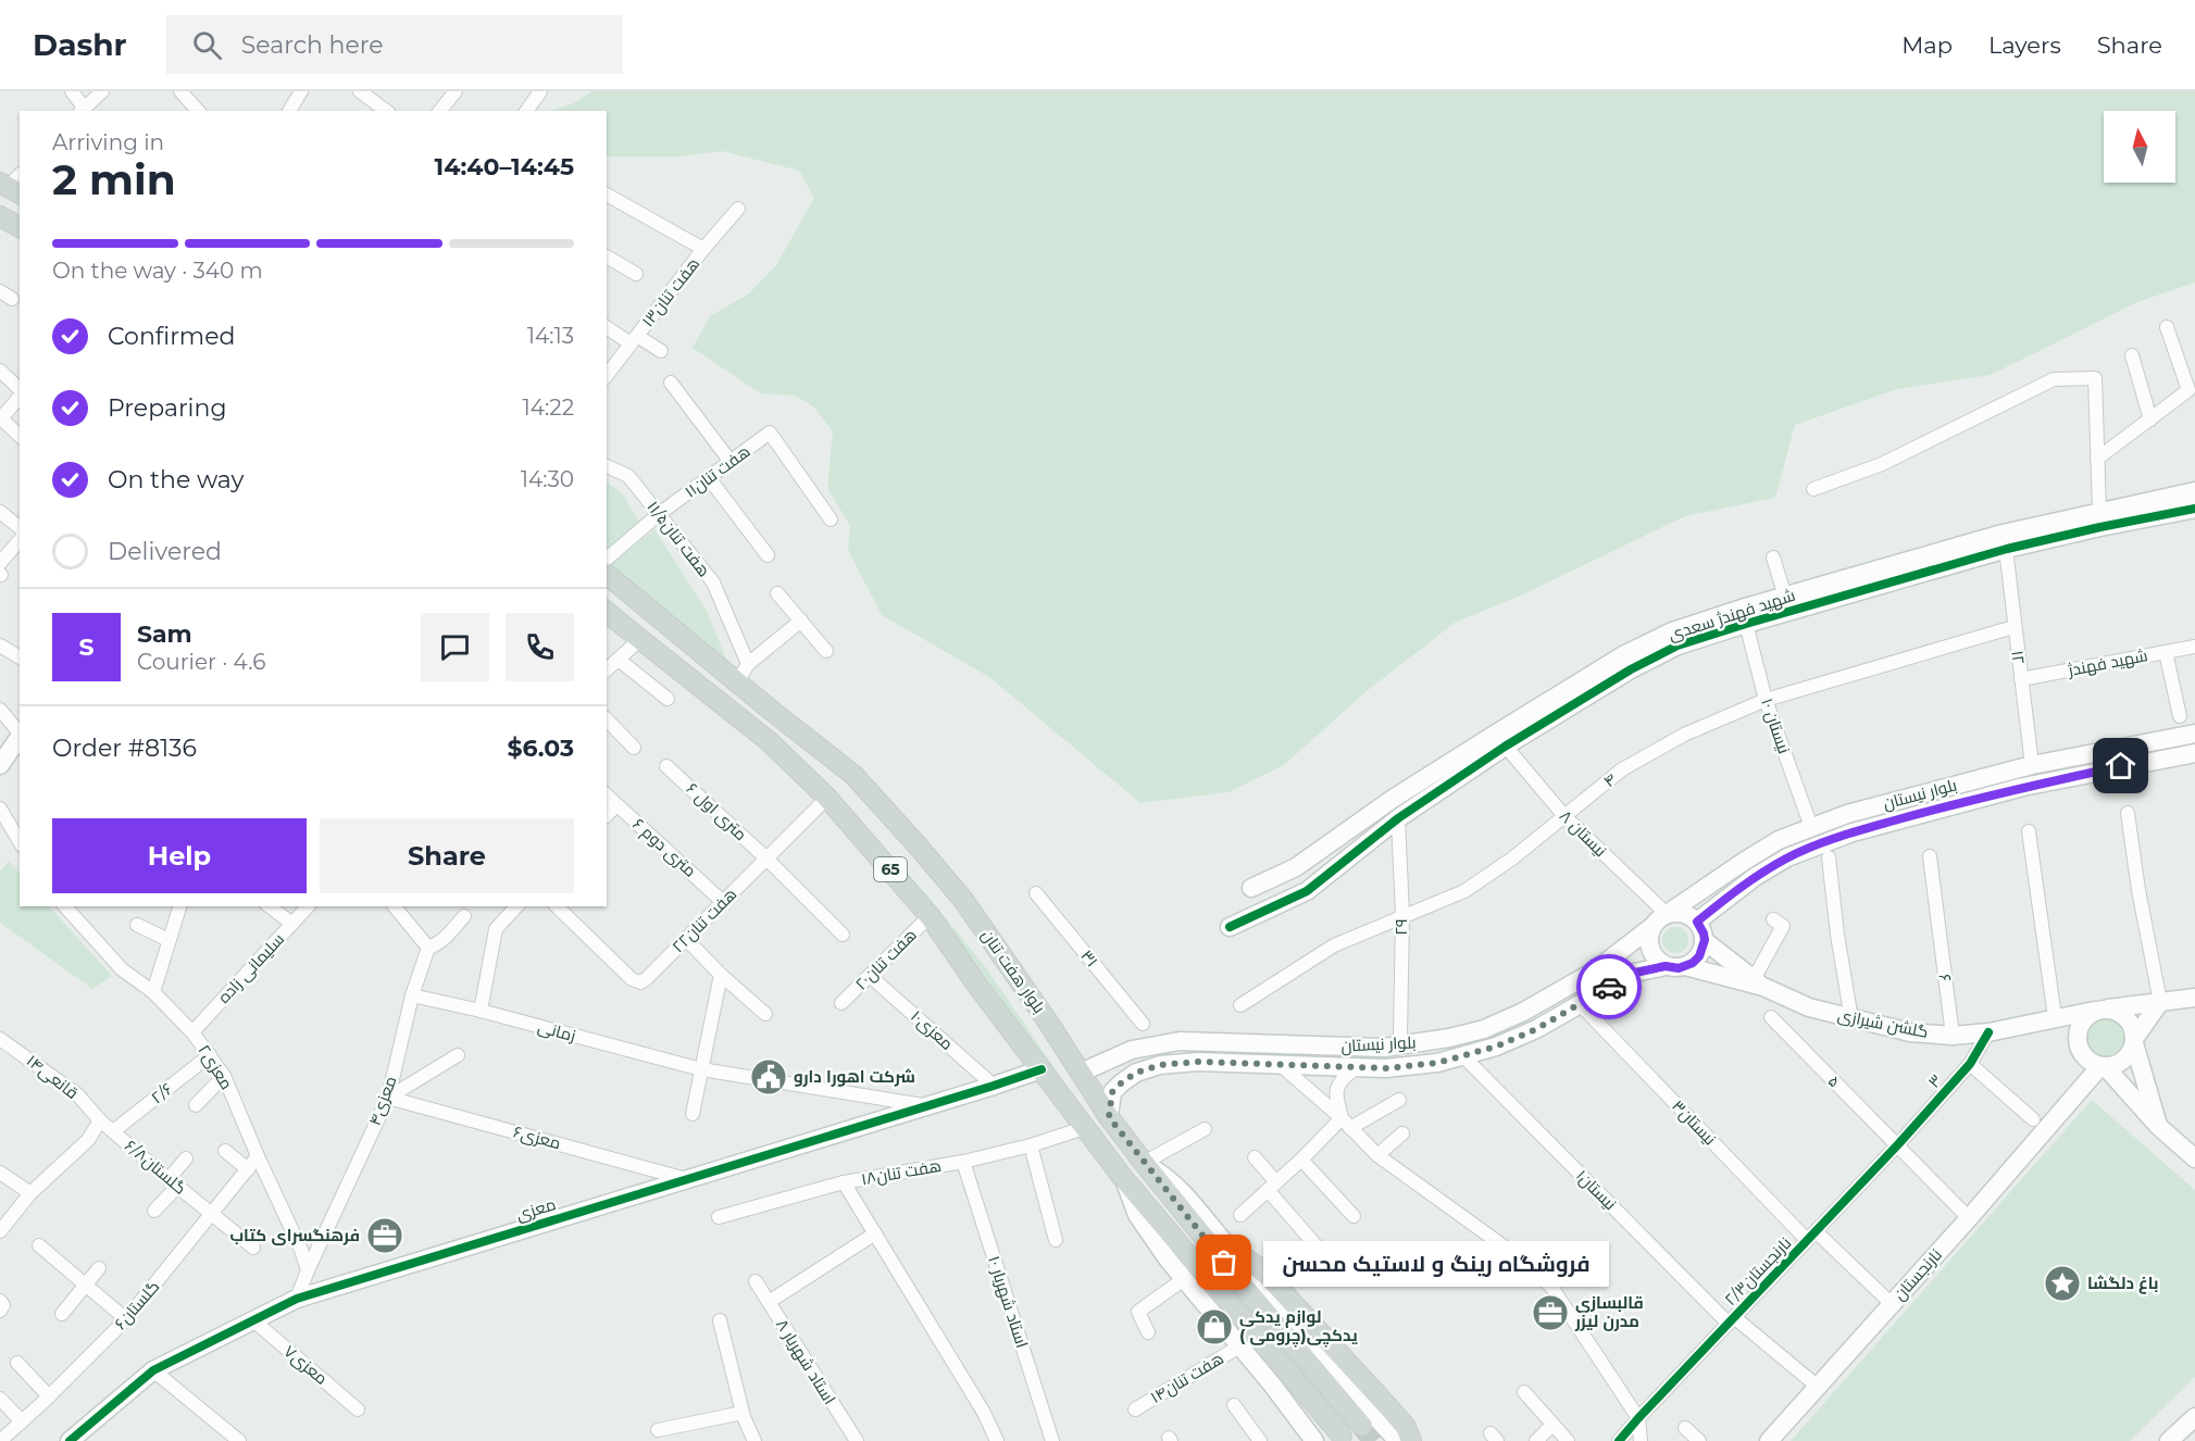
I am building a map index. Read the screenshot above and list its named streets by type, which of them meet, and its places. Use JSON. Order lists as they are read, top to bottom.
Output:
{
  "streets": {
    "main road": ["65", "بلوار هفت تنان"],
    "street": [
      "۱۳هفت تنان",
      "هفت تنان۱۱",
      "۱۱/۵هفت تنان",
      "شهید فهندژ سعدی",
      "۱۲",
      "شهید فهندژ",
      "نیستان ۱۰",
      "۴",
      "بلوار نیستان",
      "۶ متری اول",
      "نیستان ۸",
      "۶ متری دوم",
      "۲۲هفت تنان",
      "۲۹",
      "۳۱",
      "هفت تنان۲۰",
      "سلیمانی زاده",
      "۶",
      "گلشن شیرازی",
      "۱۰معزی",
      "زمانی",
      "۲معزی",
      "۱۴قانعی",
      "۵",
      "۳",
      "۲/۶",
      "۴معزی",
      "۳نیستان",
      "۶معزی",
      "۶/۸گلستان",
      "هفت تنان۱۸",
      "۱نیستان",
      "معزی",
      "۲/۳نارنجستان",
      "نارنجستان",
      "استاد شهریار ۱۰",
      "گلستان۶",
      "استاد شهریار ۸",
      "۷معزی",
      "هفت تنان۱۴"
    ]
  },
  "crossings": [
    ["هفت تنان۱۱", "۱۱/۵هفت تنان"],
    ["شهید فهندژ سعدی", "۱۲"],
    ["شهید فهندژ سعدی", "نیستان ۱۰"],
    ["شهید فهندژ سعدی", "نیستان ۸"],
    ["شهید فهندژ سعدی", "۲۹"],
    ["۱۲", "شهید فهندژ"],
    ["۱۲", "۴"],
    ["۱۲", "بلوار نیستان"],
    ["نیستان ۱۰", "۴"],
    ["نیستان ۱۰", "بلوار نیستان"],
    ["۴", "نیستان ۸"],
    ["۴", "۲۹"],
    ["بلوار نیستان", "نیستان ۸"],
    ["بلوار نیستان", "بلوار هفت تنان"],
    ["بلوار نیستان", "گلشن شیرازی"],
    ["بلوار نیستان", "۳نیستان"],
    ["بلوار نیستان", "۱نیستان"],
    ["۶ متری اول", "۲۲هفت تنان"],
    ["نیستان ۸", "گلشن شیرازی"],
    ["۶ متری دوم", "۲۲هفت تنان"],
    ["65", "۲۲هفت تنان"],
    ["65", "هفت تنان۲۰"],
    ["65", "بلوار هفت تنان"],
    ["65", "هفت تنان۱۸"],
    ["65", "معزی"],
    ["65", "هفت تنان۱۴"],
    ["هفت تنان۲۰", "۱۰معزی"],
    ["سلیمانی زاده", "۲معزی"],
    ["۶", "گلشن شیرازی"],
    ["گلشن شیرازی", "۳"],
    ["گلشن شیرازی", "نارنجستان"],
    ["۱۰معزی", "معزی"],
    ["زمانی", "۴معزی"],
    ["زمانی", "معزی"],
    ["۲معزی", "۲/۶"],
    ["۲معزی", "۴معزی"],
    ["۲معزی", "گلستان۶"],
    ["۱۴قانعی", "۶/۸گلستان"],
    ["۵", "۳"],
    ["۵", "۲/۳نارنجستان"],
    ["۵", "نارنجستان"],
    ["۳", "۲/۳نارنجستان"],
    ["۲/۶", "۶/۸گلستان"],
    ["۴معزی", "۶معزی"],
    ["۴معزی", "معزی"],
    ["۳نیستان", "۲/۳نارنجستان"],
    ["۳نیستان", "نارنجستان"],
    ["۶معزی", "معزی"],
    ["۶/۸گلستان", "گلستان۶"],
    ["هفت تنان۱۸", "استاد شهریار ۱۰"],
    ["۱نیستان", "۲/۳نارنجستان"],
    ["۱نیستان", "نارنجستان"],
    ["معزی", "۷معزی"]
  ],
  "places": {
    "public building": ["شرکت اهورا دارو"],
    "office": ["فرهنگسرای کتاب", "قالبسازی مدرن لیزر"],
    "other": ["فروشگاه رینگ و لاستیک محسن"],
    "place": ["باغ دلگشا"],
    "shop": ["لوازم یدکی یدکچی(چرومی )"]
  },
  "north": "top",
  "page": {
    "header": "Dashr",
    "search": "Search here",
    "nav": ["Map", "Layers", "Share"],
    "heading": ["2 min", "Arriving in", "14:40–14:45"],
    "panel": [
      "Sam",
      "Courier · 4.6",
      "Order #8136",
      "$6.03"
    ],
    "bar": "On the way · 340 m",
    "list": [
      ["Confirmed", "14:13"],
      ["Preparing", "14:22"],
      ["On the way", "14:30"],
      "Delivered"
    ],
    "round": "S",
    "buttons": ["Help", "Share"],
    "bubble": "فروشگاه رینگ و لاستیک محسن"
  }
}
